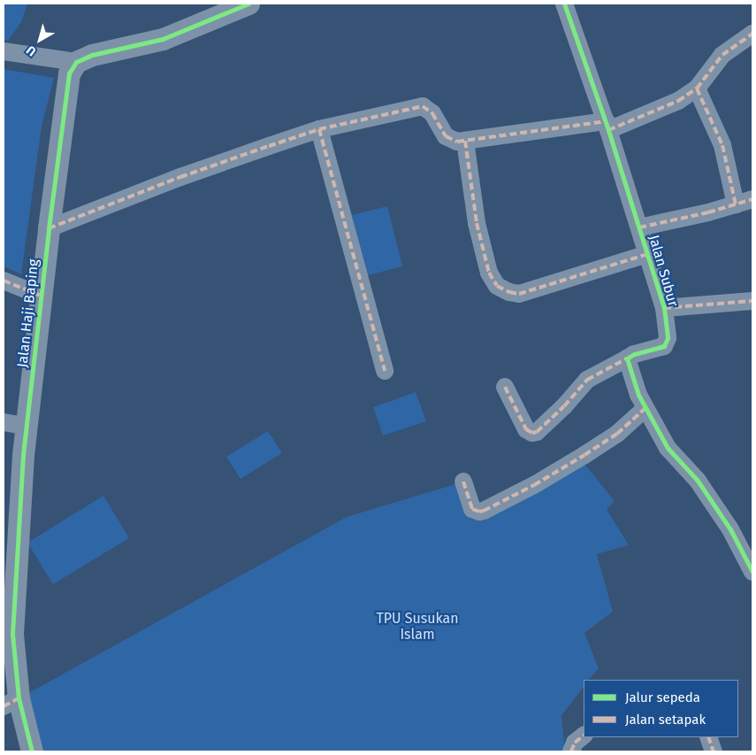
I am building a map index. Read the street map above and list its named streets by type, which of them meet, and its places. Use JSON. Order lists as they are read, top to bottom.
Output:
{
  "streets": {
    "street": ["Jalan Subur", "Jalan Haji Baping"]
  },
  "parks": ["TPU Susukan Islam"],
  "legend": ["Jalur sepeda", "Jalan setapak"],
  "north": "bottom left"
}
